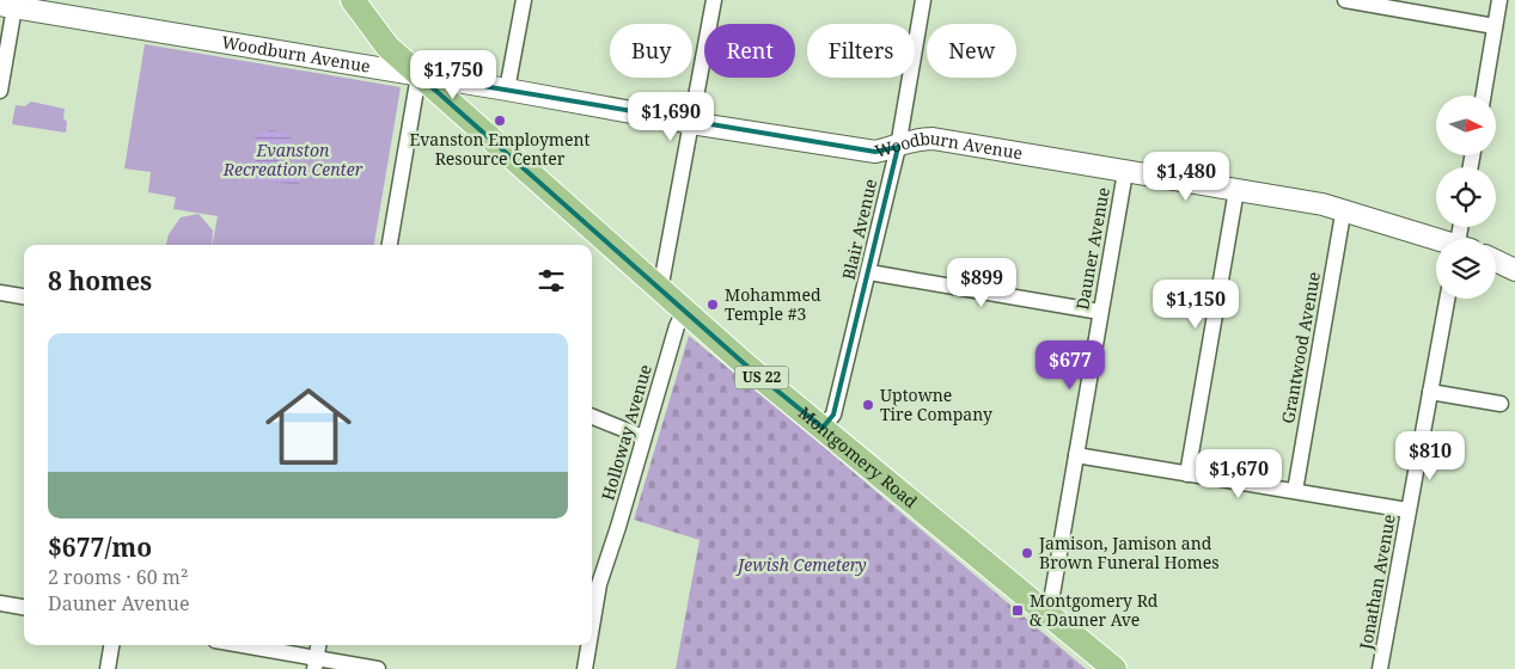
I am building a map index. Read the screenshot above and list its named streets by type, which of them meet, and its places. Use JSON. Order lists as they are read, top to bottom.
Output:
{
  "streets": {
    "main road": ["US 22", "Montgomery Road"],
    "street": [
      "Woodburn Avenue",
      "Blair Avenue",
      "Dauner Avenue",
      "Grantwood Avenue",
      "Holloway Avenue",
      "Jonathan Avenue"
    ]
  },
  "crossings": [
    ["Woodburn Avenue", "Blair Avenue"],
    ["Woodburn Avenue", "Dauner Avenue"],
    ["Woodburn Avenue", "Grantwood Avenue"],
    ["Woodburn Avenue", "US 22"],
    ["Woodburn Avenue", "Montgomery Road"],
    ["Blair Avenue", "Montgomery Road"],
    ["Dauner Avenue", "Montgomery Road"],
    ["US 22", "Montgomery Road"],
    ["Holloway Avenue", "Montgomery Road"]
  ],
  "parks": ["Evanston Recreation Center", "Jewish Cemetery"],
  "places": {
    "other": [
      "Evanston Employment Resource Center",
      "Mohammed Temple #3",
      "Uptowne Tire Company",
      "Jamison, Jamison and Brown Funeral Homes"
    ],
    "transit": ["Montgomery Rd & Dauner Ave"]
  },
  "north": "right",
  "page": {
    "chip": [
      "Buy",
      "Rent",
      "Filters",
      "New"
    ],
    "price": [
      "$1,750",
      "$1,690",
      "$1,480",
      "$899",
      "$1,150",
      "$677",
      "$810",
      "$1,670"
    ],
    "heading": "8 homes",
    "list": [
      {
        "name": "$677/mo",
        "note": "2 rooms · 60 m² · Dauner Avenue"
      }
    ]
  }
}
